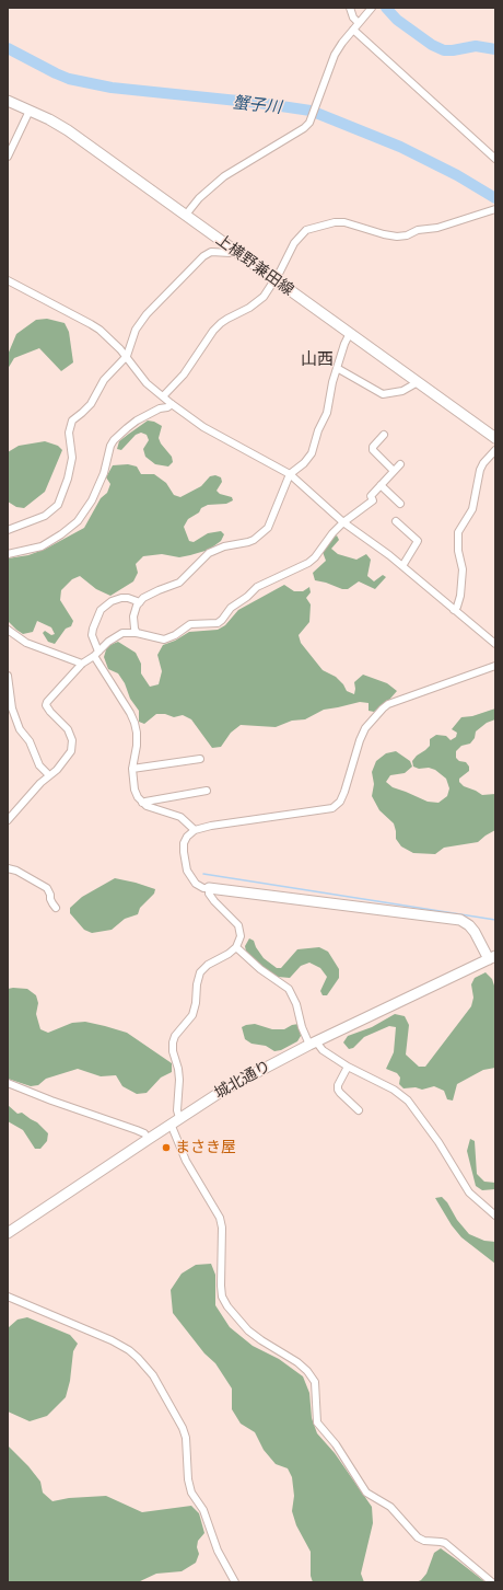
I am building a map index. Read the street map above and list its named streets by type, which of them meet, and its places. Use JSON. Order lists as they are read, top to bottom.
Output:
{
  "streets": {
    "street": ["上横野兼田線", "城北通り"]
  },
  "districts": ["山西"],
  "water": ["蟹子川"],
  "places": ["まさき屋"]
}
